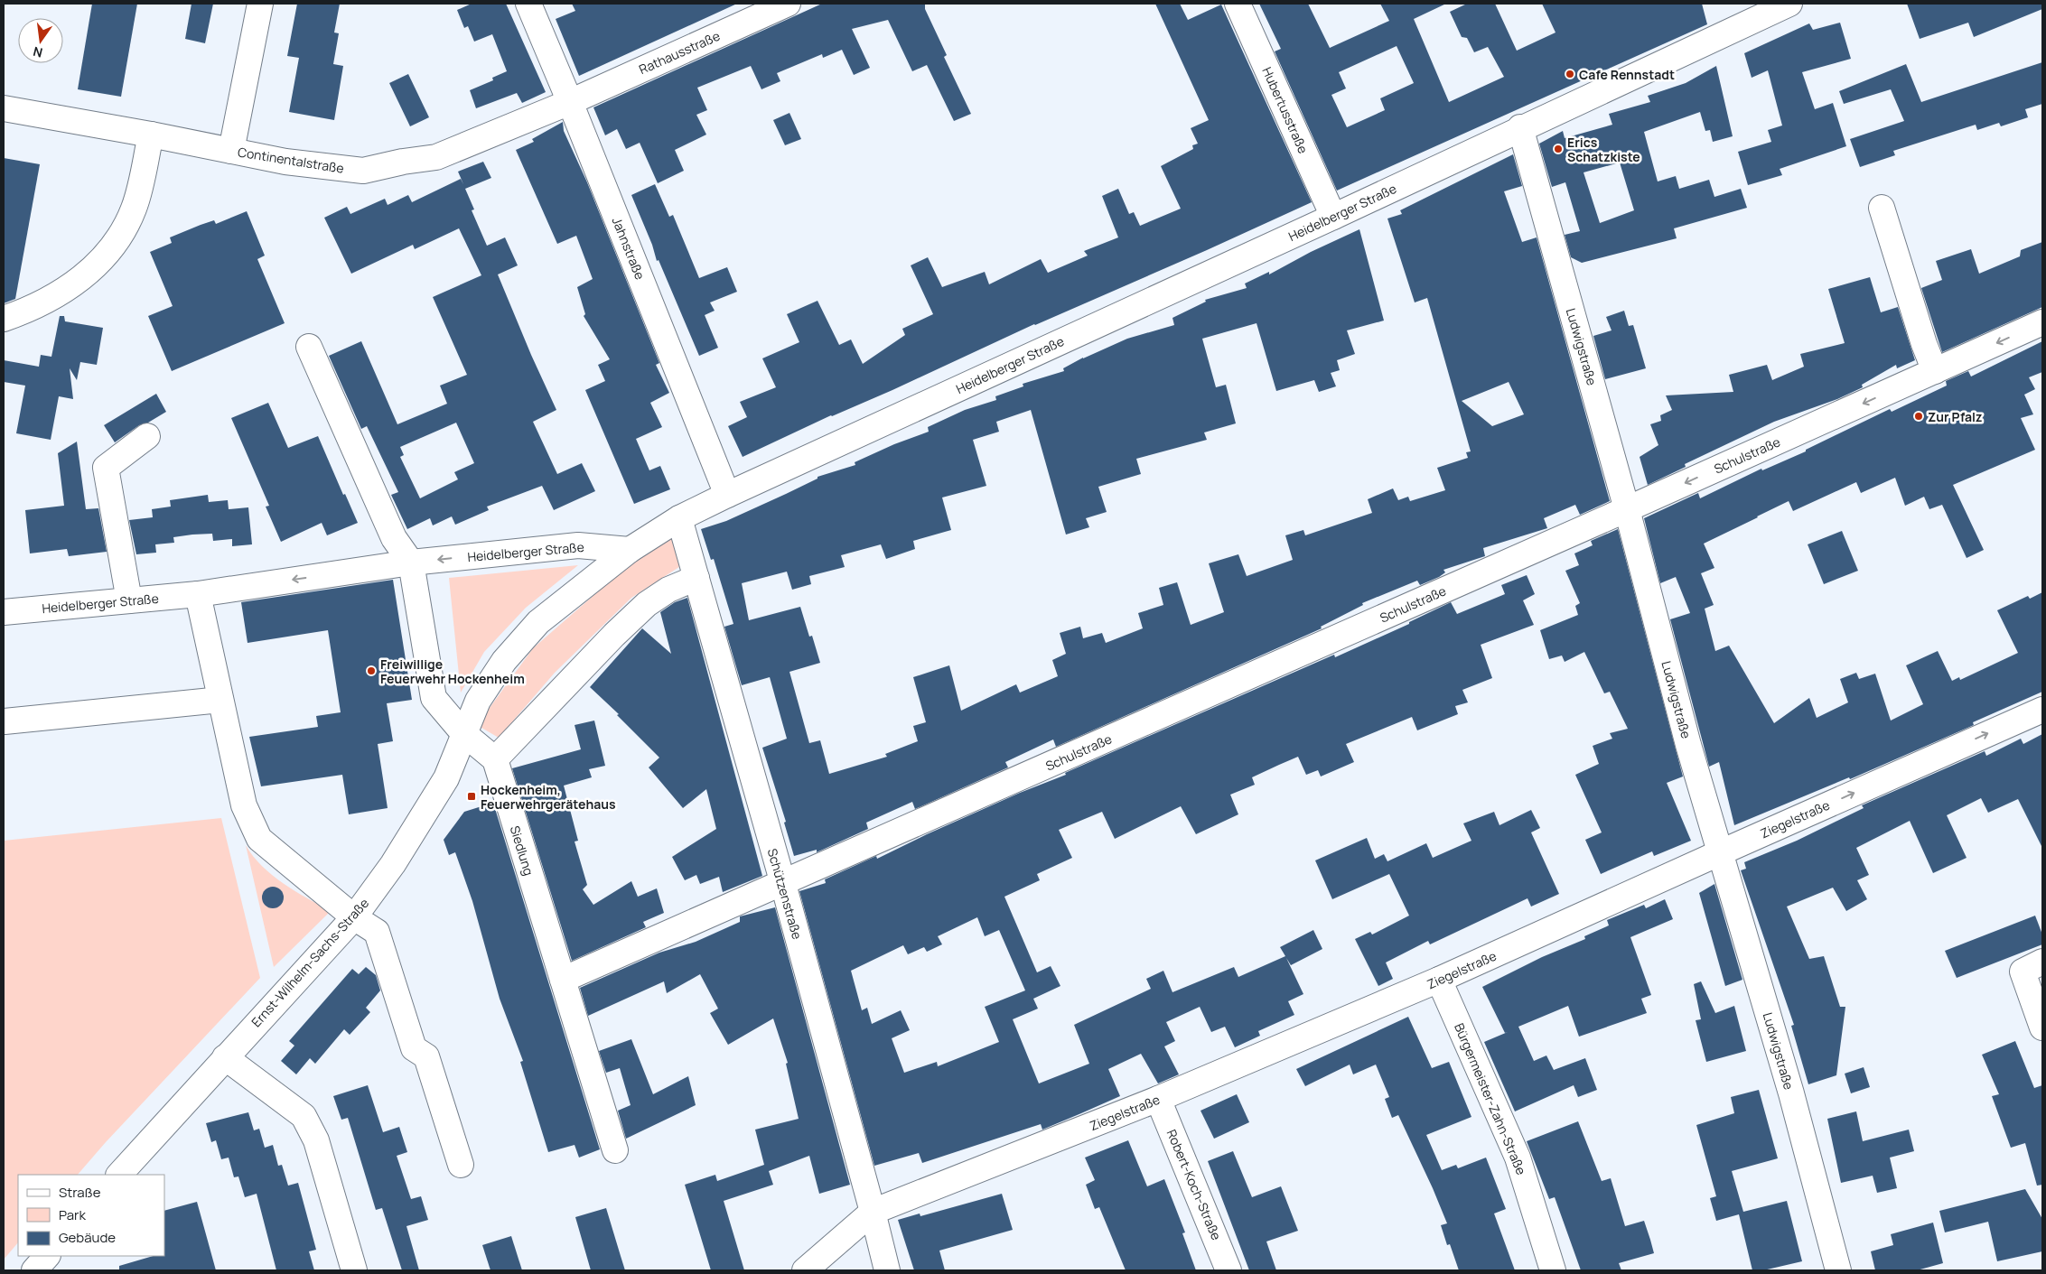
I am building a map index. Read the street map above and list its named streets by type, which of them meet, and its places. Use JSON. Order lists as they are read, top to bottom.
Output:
{
  "streets": {
    "street": [
      "Rathausstraße",
      "Hubertusstraße",
      "Continentalstraße",
      "Heidelberger Straße",
      "Jahnstraße",
      "Ludwigstraße",
      "Schulstraße",
      "Ziegelstraße",
      "Siedlung",
      "Schützenstraße",
      "Ernst-Wilhelm-Sachs-Straße",
      "Bürgermeister-Zahn-Straße",
      "Robert-Koch-Straße"
    ]
  },
  "crossings": [
    ["Rathausstraße", "Continentalstraße"],
    ["Rathausstraße", "Jahnstraße"],
    ["Hubertusstraße", "Heidelberger Straße"],
    ["Continentalstraße", "Jahnstraße"],
    ["Heidelberger Straße", "Jahnstraße"],
    ["Heidelberger Straße", "Ludwigstraße"],
    ["Heidelberger Straße", "Schützenstraße"],
    ["Heidelberger Straße", "Ernst-Wilhelm-Sachs-Straße"],
    ["Ludwigstraße", "Schulstraße"],
    ["Ludwigstraße", "Ziegelstraße"],
    ["Schulstraße", "Schützenstraße"],
    ["Ziegelstraße", "Schützenstraße"],
    ["Ziegelstraße", "Bürgermeister-Zahn-Straße"],
    ["Ziegelstraße", "Robert-Koch-Straße"]
  ],
  "places": {
    "other": [
      "Cafe Rennstadt",
      "Erics Schatzkiste",
      "Zur Pfalz",
      "Freiwillige Feuerwehr Hockenheim"
    ],
    "transit": ["Hockenheim, Feuerwehrgerätehaus"]
  },
  "legend": ["Straße", "Park", "Gebäude"],
  "north": "bottom"
}
